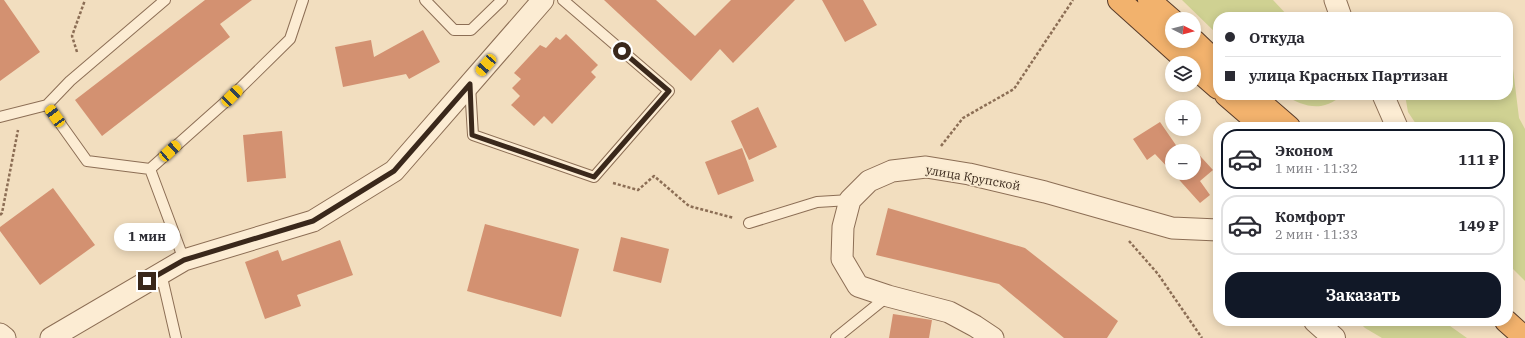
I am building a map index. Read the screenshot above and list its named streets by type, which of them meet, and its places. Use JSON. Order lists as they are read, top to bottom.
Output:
{
  "streets": {
    "street": ["улица Крупской"]
  },
  "north": "right",
  "page": {
    "map_buttons": ["+", "−"],
    "banner": ["Откуда", "улица Красных Партизан"],
    "list": [
      {
        "name": "Эконом",
        "note": "1 мин · 11:32",
        "value": "111 ₽"
      },
      {
        "name": "Комфорт",
        "note": "2 мин · 11:33",
        "value": "149 ₽"
      }
    ],
    "bubble": "1 мин",
    "buttons": "Заказать"
  }
}
